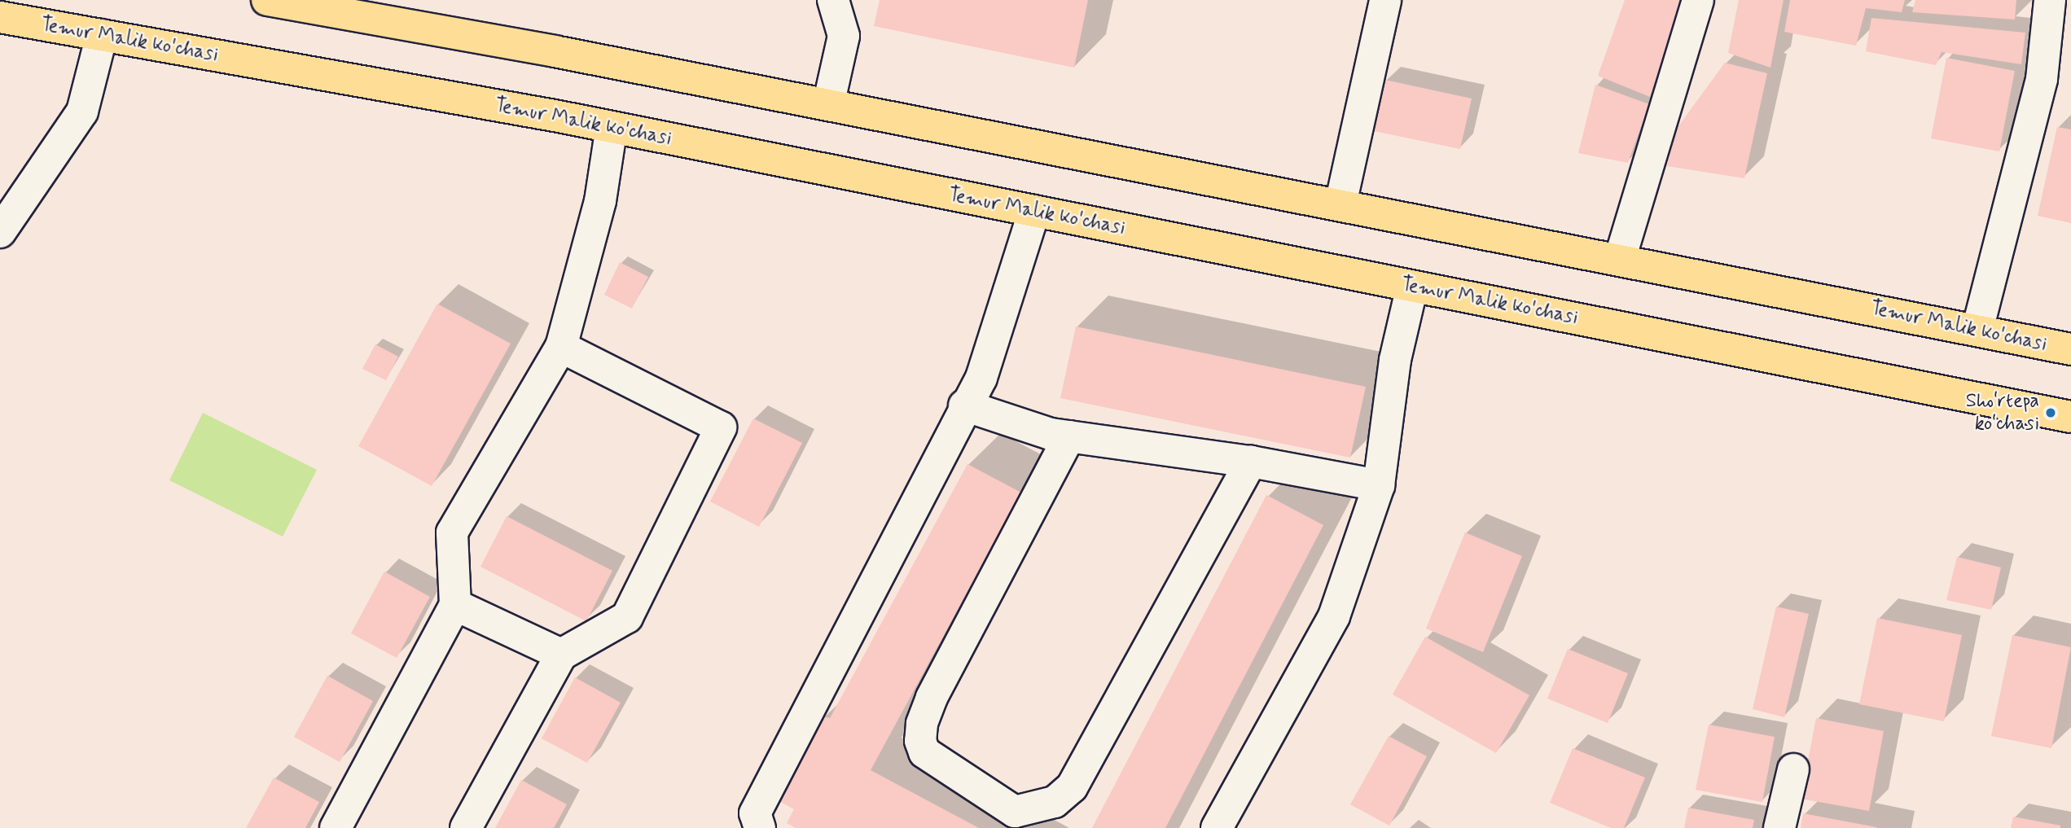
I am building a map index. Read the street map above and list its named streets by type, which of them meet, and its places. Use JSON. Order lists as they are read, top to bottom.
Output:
{
  "streets": {
    "highway": ["Temur Malik ko'chasi"]
  },
  "places": ["Shoʻrtepa koʻchasi"]
}
